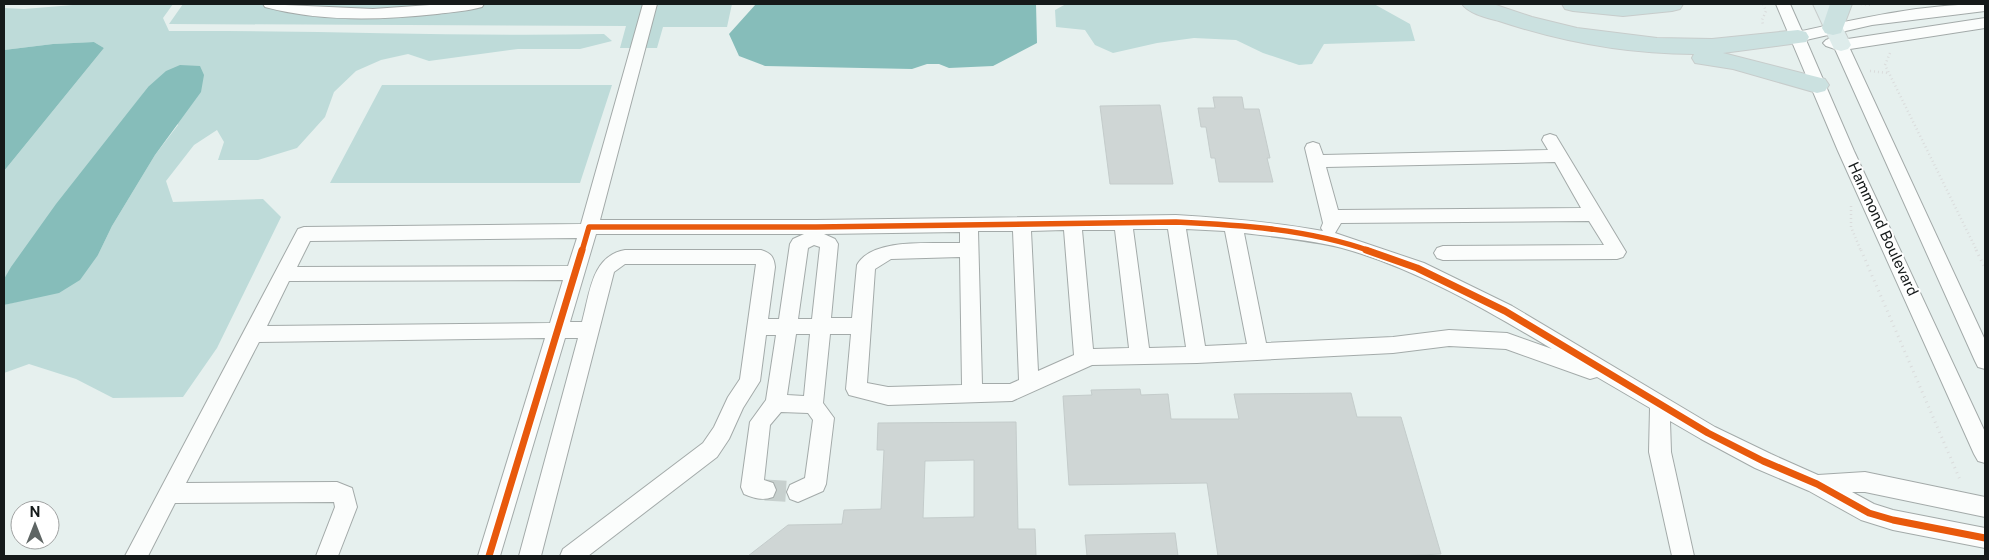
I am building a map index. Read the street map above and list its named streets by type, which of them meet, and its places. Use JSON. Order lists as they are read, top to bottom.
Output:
{
  "streets": {
    "street": ["Hammond Boulevard"]
  },
  "north": "top"
}
